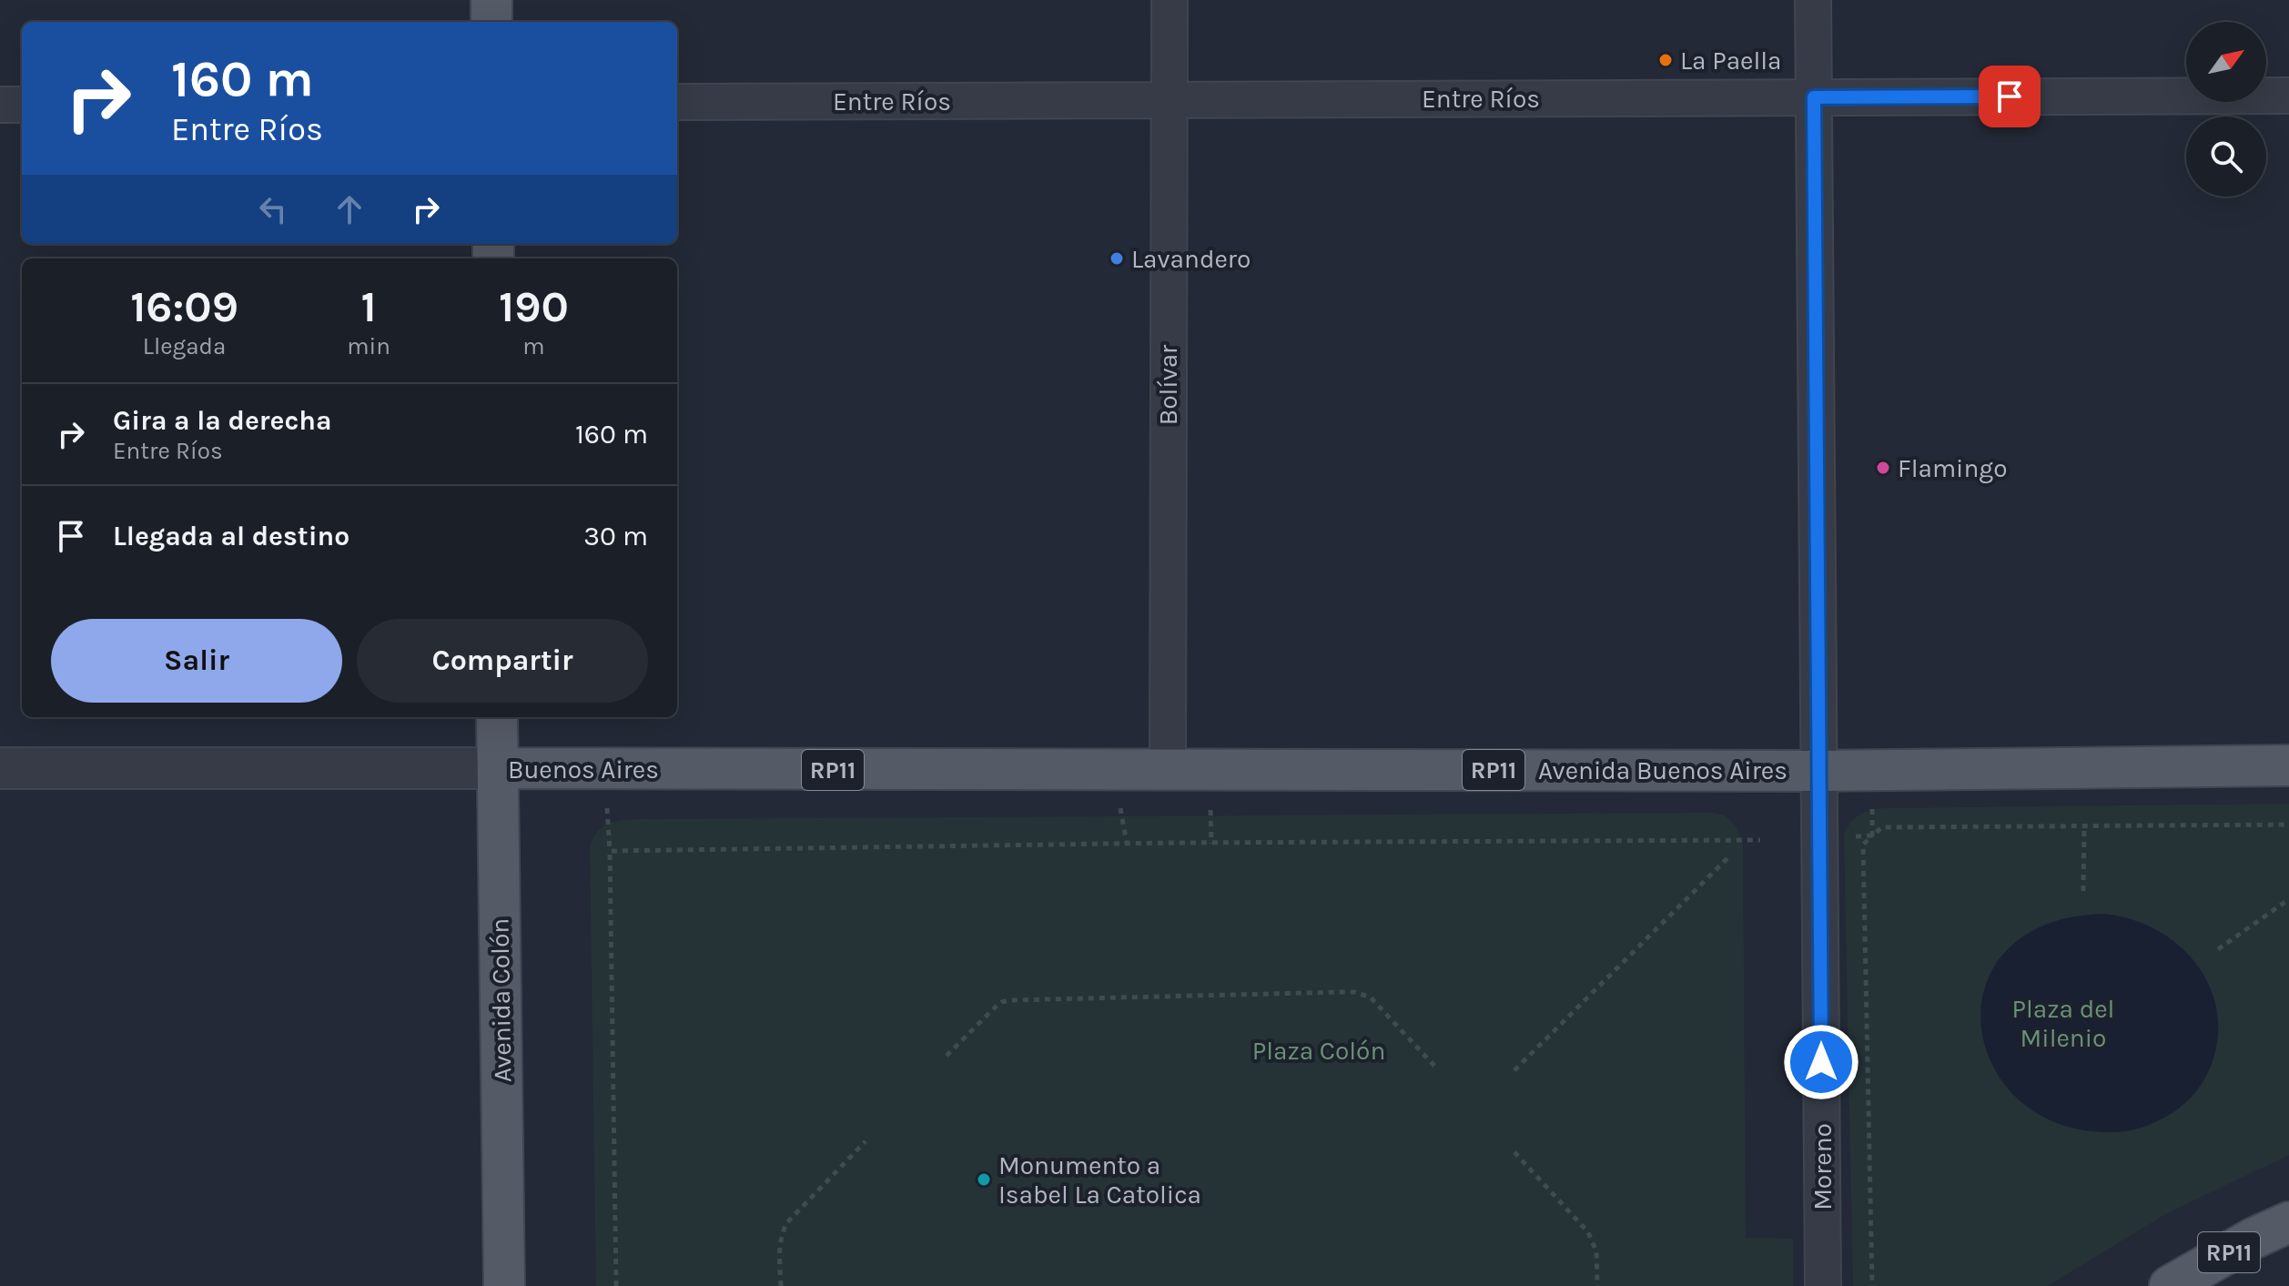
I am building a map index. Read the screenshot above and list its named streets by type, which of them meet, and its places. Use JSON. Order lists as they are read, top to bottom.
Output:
{
  "streets": {
    "main road": [
      "Buenos Aires",
      "RP11",
      "Avenida Buenos Aires",
      "Avenida Colón"
    ],
    "street": ["Entre Ríos", "Bolívar", "Moreno"]
  },
  "crossings": [
    ["Entre Ríos", "Bolívar"],
    ["Entre Ríos", "Moreno"],
    ["Bolívar", "Buenos Aires"],
    ["Bolívar", "Avenida Buenos Aires"],
    ["Buenos Aires", "Avenida Buenos Aires"],
    ["Buenos Aires", "Avenida Colón"],
    ["Avenida Buenos Aires", "Moreno"]
  ],
  "parks": ["Plaza del Milenio", "Plaza Colón"],
  "places": [
    "La Paella",
    "Lavandero",
    "Flamingo",
    "Monumento a Isabel La Catolica"
  ],
  "north": "top right",
  "page": {
    "turn": ["160 m", "Entre Ríos"],
    "eta": [
      "16:09",
      "Llegada",
      "1",
      "min",
      "190",
      "m"
    ],
    "list": [
      {
        "name": "Gira a la derecha",
        "note": "Entre Ríos",
        "value": "160 m"
      },
      {
        "name": "Llegada al destino",
        "value": "30 m"
      }
    ],
    "buttons": ["Salir", "Compartir"]
  }
}
